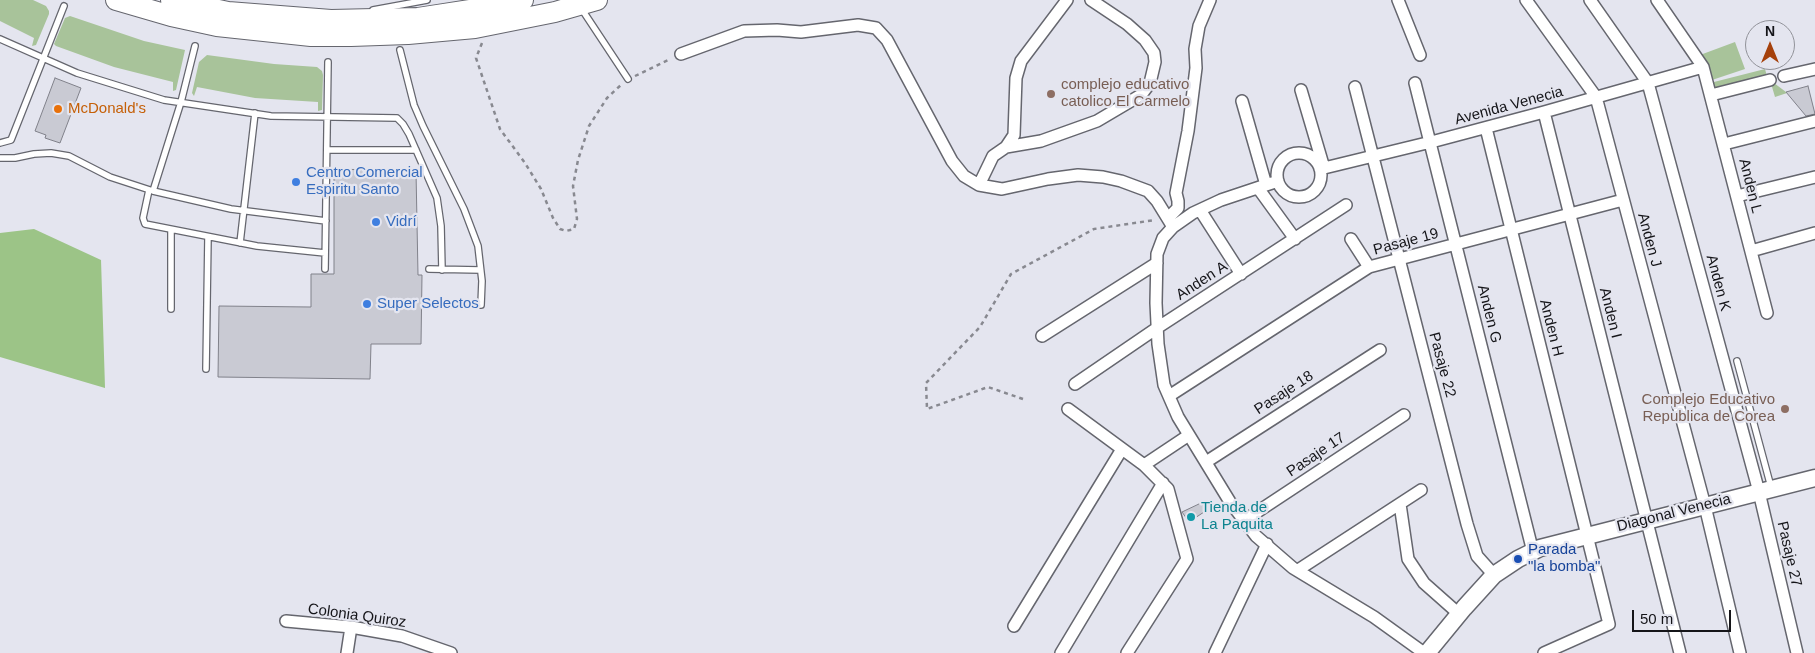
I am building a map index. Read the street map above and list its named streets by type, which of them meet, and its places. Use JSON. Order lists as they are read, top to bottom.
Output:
{
  "streets": {
    "street": [
      "Avenida Venecia",
      "Anden L",
      "Anden J",
      "Pasaje 19",
      "Anden A",
      "Anden K",
      "Anden I",
      "Anden G",
      "Anden H",
      "Pasaje 22",
      "Pasaje 18",
      "Pasaje 17",
      "Diagonal Venecia",
      "Pasaje 27",
      "Colonia Quiroz"
    ]
  },
  "crossings": [
    ["Avenida Venecia", "Anden L"],
    ["Avenida Venecia", "Anden J"],
    ["Avenida Venecia", "Anden K"],
    ["Avenida Venecia", "Anden I"],
    ["Avenida Venecia", "Anden G"],
    ["Avenida Venecia", "Anden H"],
    ["Avenida Venecia", "Pasaje 22"],
    ["Anden J", "Pasaje 19"],
    ["Anden J", "Diagonal Venecia"],
    ["Pasaje 19", "Anden I"],
    ["Pasaje 19", "Anden G"],
    ["Pasaje 19", "Anden H"],
    ["Pasaje 19", "Pasaje 22"],
    ["Anden K", "Diagonal Venecia"],
    ["Anden K", "Pasaje 27"],
    ["Anden I", "Diagonal Venecia"],
    ["Anden G", "Diagonal Venecia"],
    ["Anden H", "Diagonal Venecia"],
    ["Pasaje 22", "Diagonal Venecia"],
    ["Diagonal Venecia", "Pasaje 27"]
  ],
  "places": [
    "complejo educativo catolico El Carmelo",
    "McDonald's",
    "Centro Comercial Espiritu Santo",
    "Vidrí",
    "Super Selectos",
    "Complejo Educativo Republica de Corea",
    "Tienda de La Paquita",
    "Parada \"la bomba\""
  ],
  "scale_bar": "50 m",
  "north": "top"
}
